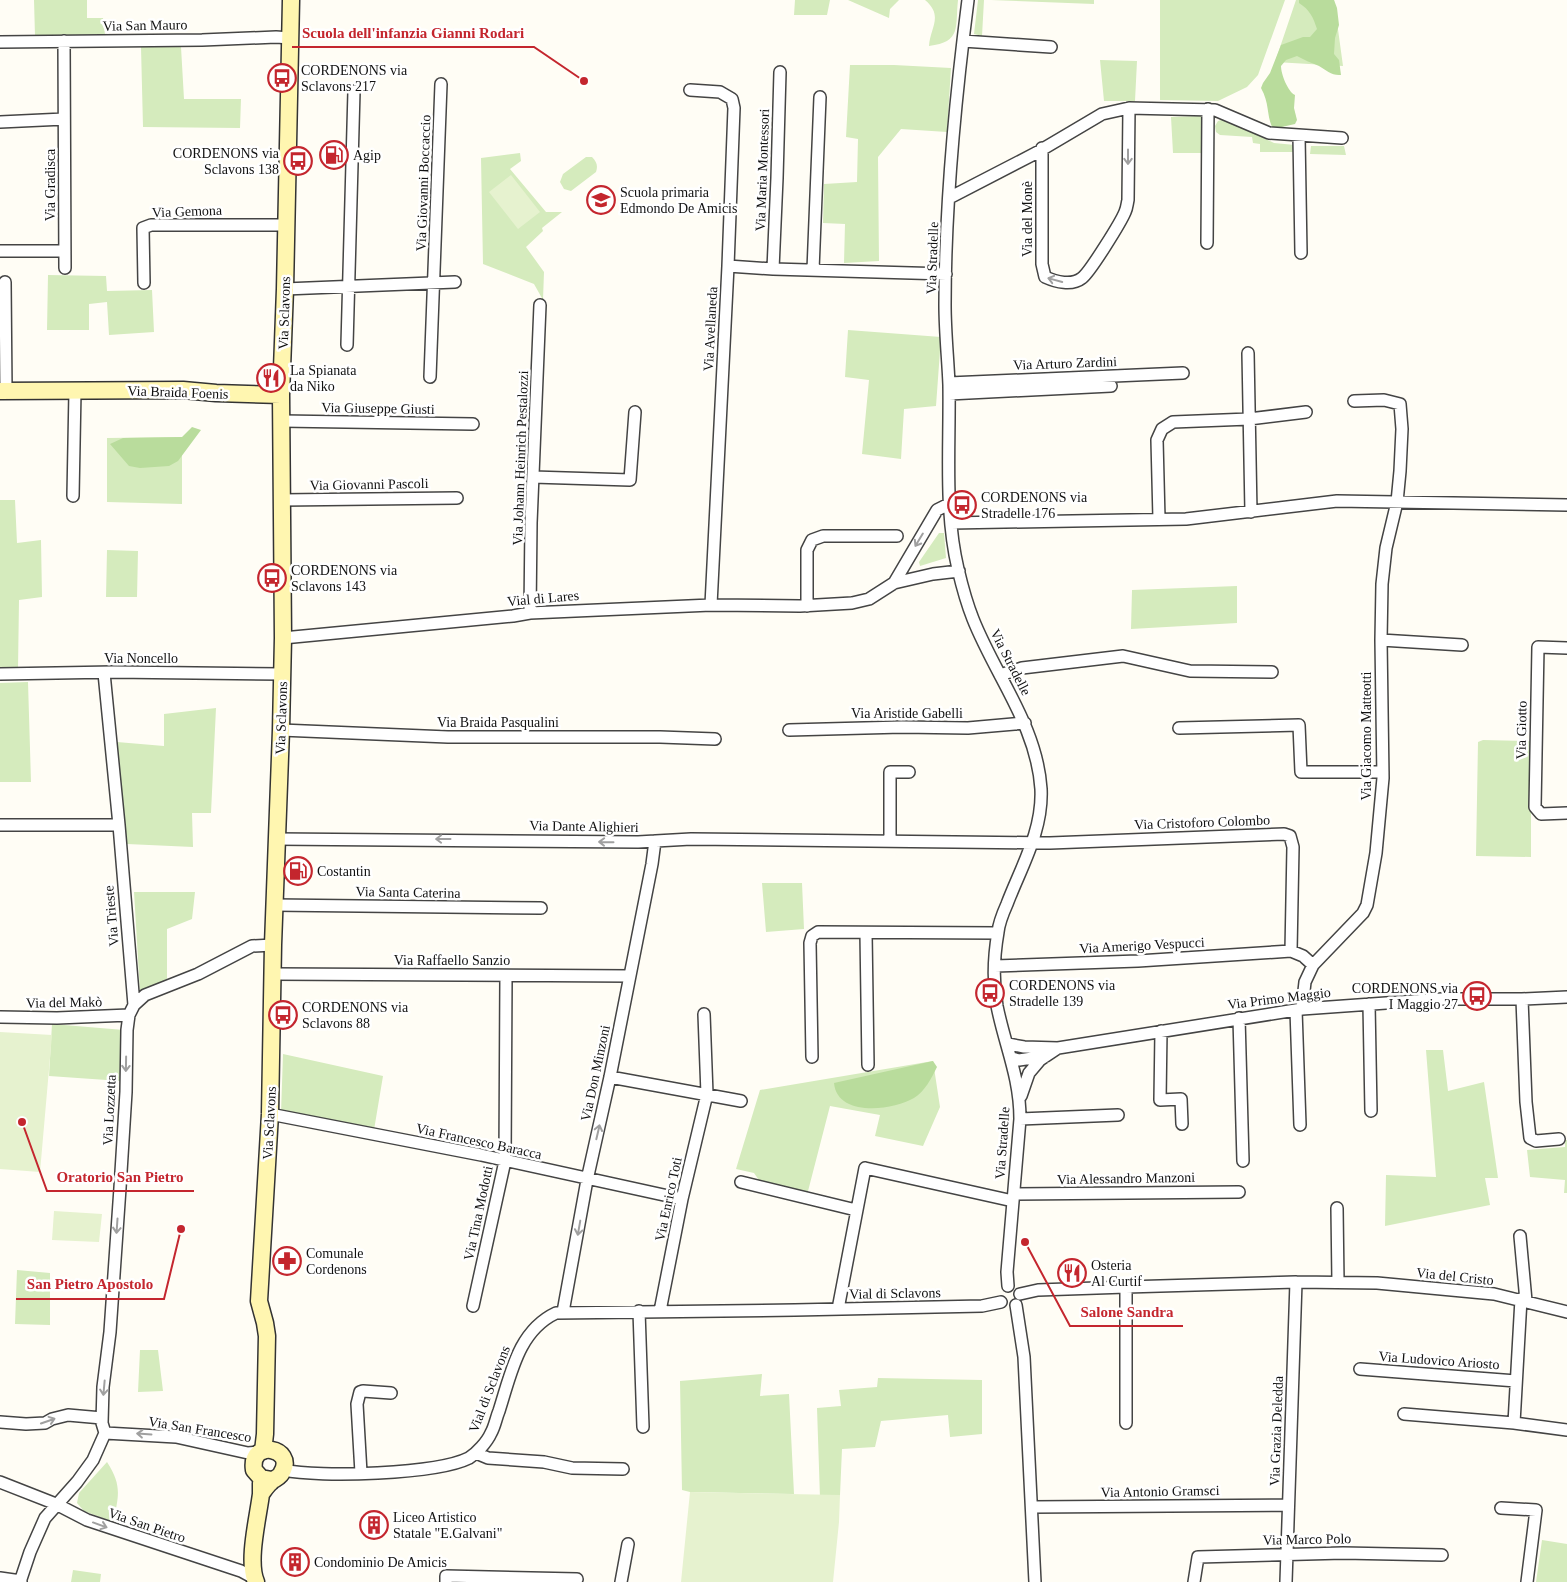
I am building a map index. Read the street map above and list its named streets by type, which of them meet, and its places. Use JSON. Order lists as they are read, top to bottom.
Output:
{
  "streets": {
    "street": [
      "Via San Mauro",
      "Via Maria Montessori",
      "Via Giovanni Boccaccio",
      "Via Gradisca",
      "Via Gemona",
      "Via del Monè",
      "Via Stradelle",
      "Via Sclavons",
      "Via Avellaneda",
      "Via Arturo Zardini",
      "Via Braida Foenis",
      "Via Giuseppe Giusti",
      "Via Johann Heinrich Pestalozzi",
      "Via Giovanni Pascoli",
      "Vial di Lares",
      "Via Noncello",
      "Via Aristide Gabelli",
      "Via Braida Pasqualini",
      "Via Giotto",
      "Via Giacomo Matteotti",
      "Via Cristoforo Colombo",
      "Via Dante Alighieri",
      "Via Santa Caterina",
      "Via Trieste",
      "Via Amerigo Vespucci",
      "Via Raffaello Sanzio",
      "Via Primo Maggio",
      "Via del Makò",
      "Via Don Minzoni",
      "Via Lozzetta",
      "Via Francesco Baracca",
      "Via Alessandro Manzoni",
      "Via Enrico Toti",
      "Via Tina Modotti",
      "Via del Cristo",
      "Vial di Sclavons",
      "Via Ludovico Ariosto",
      "Via San Francesco",
      "Via Grazia Deledda",
      "Via Antonio Gramsci",
      "Via San Pietro",
      "Via Marco Polo"
    ]
  },
  "crossings": [
    ["Via San Mauro", "Via Gradisca"],
    ["Via San Mauro", "Via Sclavons"],
    ["Via Gemona", "Via Sclavons"],
    ["Via del Monè", "Via Stradelle"],
    ["Via Stradelle", "Via Arturo Zardini"],
    ["Via Stradelle", "Vial di Lares"],
    ["Via Stradelle", "Via Aristide Gabelli"],
    ["Via Stradelle", "Via Cristoforo Colombo"],
    ["Via Stradelle", "Via Dante Alighieri"],
    ["Via Stradelle", "Via Amerigo Vespucci"],
    ["Via Stradelle", "Via Primo Maggio"],
    ["Via Stradelle", "Via Alessandro Manzoni"],
    ["Via Stradelle", "Via del Cristo"],
    ["Via Stradelle", "Vial di Sclavons"],
    ["Via Sclavons", "Via Braida Foenis"],
    ["Via Sclavons", "Via Giuseppe Giusti"],
    ["Via Sclavons", "Via Giovanni Pascoli"],
    ["Via Sclavons", "Vial di Lares"],
    ["Via Sclavons", "Via Noncello"],
    ["Via Sclavons", "Via Braida Pasqualini"],
    ["Via Sclavons", "Via Dante Alighieri"],
    ["Via Sclavons", "Via Santa Caterina"],
    ["Via Sclavons", "Via Raffaello Sanzio"],
    ["Via Sclavons", "Via Francesco Baracca"],
    ["Via Sclavons", "Vial di Sclavons"],
    ["Via Sclavons", "Via San Francesco"],
    ["Via Avellaneda", "Vial di Lares"],
    ["Via Johann Heinrich Pestalozzi", "Vial di Lares"],
    ["Via Noncello", "Via Trieste"],
    ["Via Giacomo Matteotti", "Via Primo Maggio"],
    ["Via Cristoforo Colombo", "Via Dante Alighieri"],
    ["Via Cristoforo Colombo", "Via Amerigo Vespucci"],
    ["Via Dante Alighieri", "Via Don Minzoni"],
    ["Via Trieste", "Via del Makò"],
    ["Via Trieste", "Via Lozzetta"],
    ["Via Raffaello Sanzio", "Via Don Minzoni"],
    ["Via Raffaello Sanzio", "Via Tina Modotti"],
    ["Via del Makò", "Via Lozzetta"],
    ["Via Don Minzoni", "Via Francesco Baracca"],
    ["Via Don Minzoni", "Vial di Sclavons"],
    ["Via Lozzetta", "Via San Francesco"],
    ["Via Francesco Baracca", "Via Enrico Toti"],
    ["Via Francesco Baracca", "Via Tina Modotti"],
    ["Via Enrico Toti", "Vial di Sclavons"],
    ["Via del Cristo", "Vial di Sclavons"],
    ["Via del Cristo", "Via Ludovico Ariosto"],
    ["Via del Cristo", "Via Grazia Deledda"],
    ["Vial di Sclavons", "Via San Francesco"],
    ["Via Grazia Deledda", "Via Antonio Gramsci"],
    ["Via Grazia Deledda", "Via Marco Polo"]
  ],
  "one_way": [
    "Via Dante Alighieri",
    "Via Lozzetta",
    "Via San Francesco",
    "Via San Pietro"
  ],
  "places": {
    "bus stop": [
      "CORDENONS via Sclavons 217",
      "CORDENONS via Sclavons 138",
      "CORDENONS via Stradelle 176",
      "CORDENONS via Sclavons 143",
      "CORDENONS via Stradelle 139",
      "CORDENONS via I Maggio 27",
      "CORDENONS via Sclavons 88"
    ],
    "other": [
      "Scuola dell'infanzia Gianni Rodari",
      "Oratorio San Pietro",
      "San Pietro Apostolo",
      "Salone Sandra"
    ],
    "fuel station": ["Agip", "Costantin"],
    "school or university": ["Scuola primaria Edmondo De Amicis"],
    "restaurant": ["La Spianata da Niko", "Osteria Al Curtif"],
    "pharmacy": ["Comunale Cordenons"],
    "building": ["Liceo Artistico Statale \"E.Galvani\"", "Condominio De Amicis"]
  }
}
